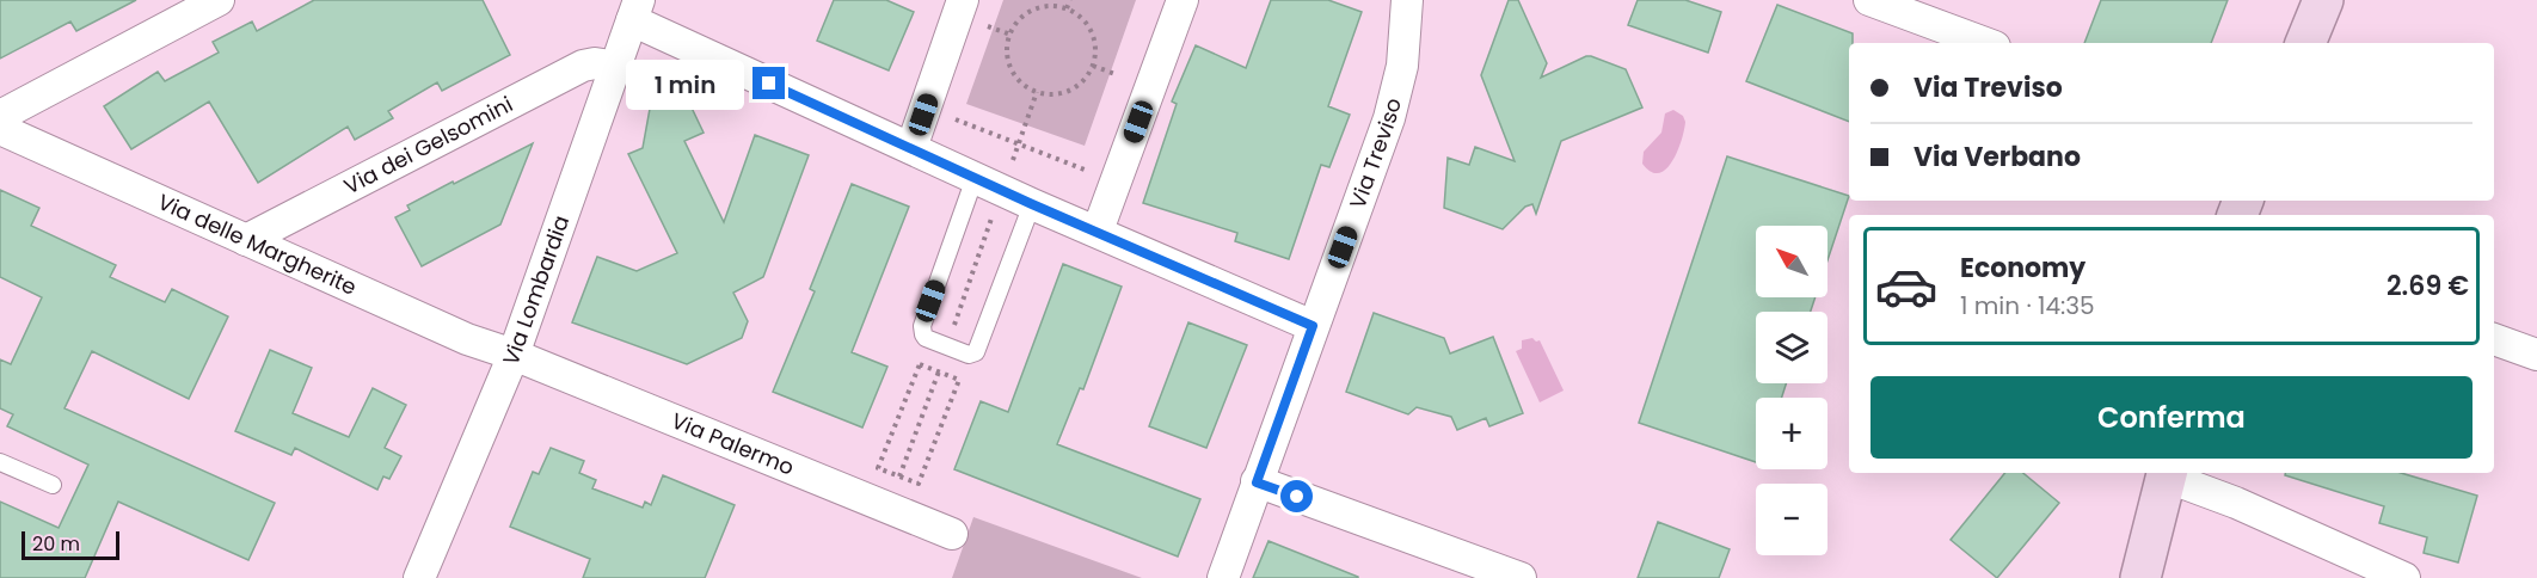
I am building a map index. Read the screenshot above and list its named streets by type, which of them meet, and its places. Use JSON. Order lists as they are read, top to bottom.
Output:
{
  "streets": {
    "street": [
      "Via dei Gelsomini",
      "Via Treviso",
      "Via delle Margherite",
      "Via Lombardia",
      "Via Palermo"
    ]
  },
  "crossings": [
    ["Via dei Gelsomini", "Via delle Margherite"],
    ["Via dei Gelsomini", "Via Lombardia"],
    ["Via delle Margherite", "Via Lombardia"],
    ["Via delle Margherite", "Via Palermo"],
    ["Via Lombardia", "Via Palermo"]
  ],
  "scale_bar": "20 m",
  "north": "top left",
  "page": {
    "banner": ["Via Treviso", "Via Verbano"],
    "bubble": "1 min",
    "map_buttons": ["+", "−"],
    "list": [
      {
        "name": "Economy",
        "note": "1 min · 14:35",
        "value": "2.69 €"
      }
    ],
    "buttons": "Conferma",
    "scale": "20 m"
  }
}
